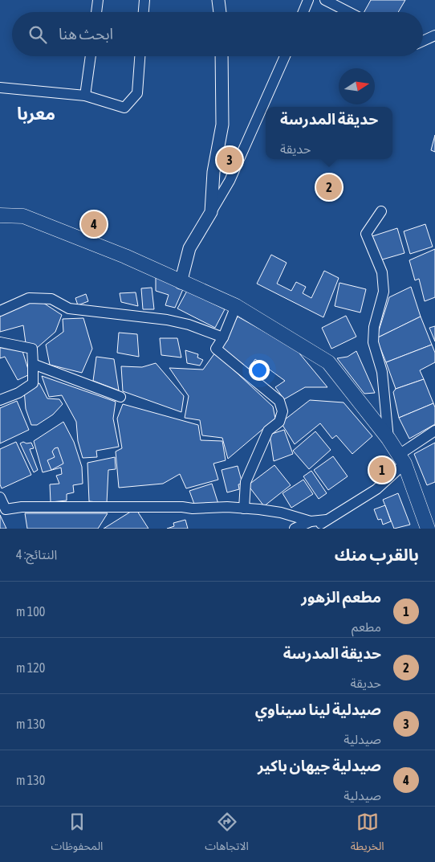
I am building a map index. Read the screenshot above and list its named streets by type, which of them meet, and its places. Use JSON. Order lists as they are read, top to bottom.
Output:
{
  "districts": ["معربا"],
  "north": "right",
  "page": {
    "search": "ابحث هنا",
    "popup": ["حديقة المدرسة", "حديقة"],
    "pins": [
      "3",
      "2",
      "4",
      "1"
    ],
    "heading": ["بالقرب منك", "النتائج: 4"],
    "list": [
      {
        "mark": "1",
        "name": "مطعم الزهور",
        "note": "مطعم",
        "value": "100 m"
      },
      {
        "mark": "2",
        "name": "حديقة المدرسة",
        "note": "حديقة",
        "value": "120 m"
      },
      {
        "mark": "3",
        "name": "صيدلية لينا سيناوي",
        "note": "صيدلية",
        "value": "130 m"
      },
      {
        "mark": "4",
        "name": "صيدلية جيهان باكير",
        "note": "صيدلية",
        "value": "130 m"
      }
    ],
    "nav": ["الخريطة", "الاتجاهات", "المحفوظات"]
  }
}
